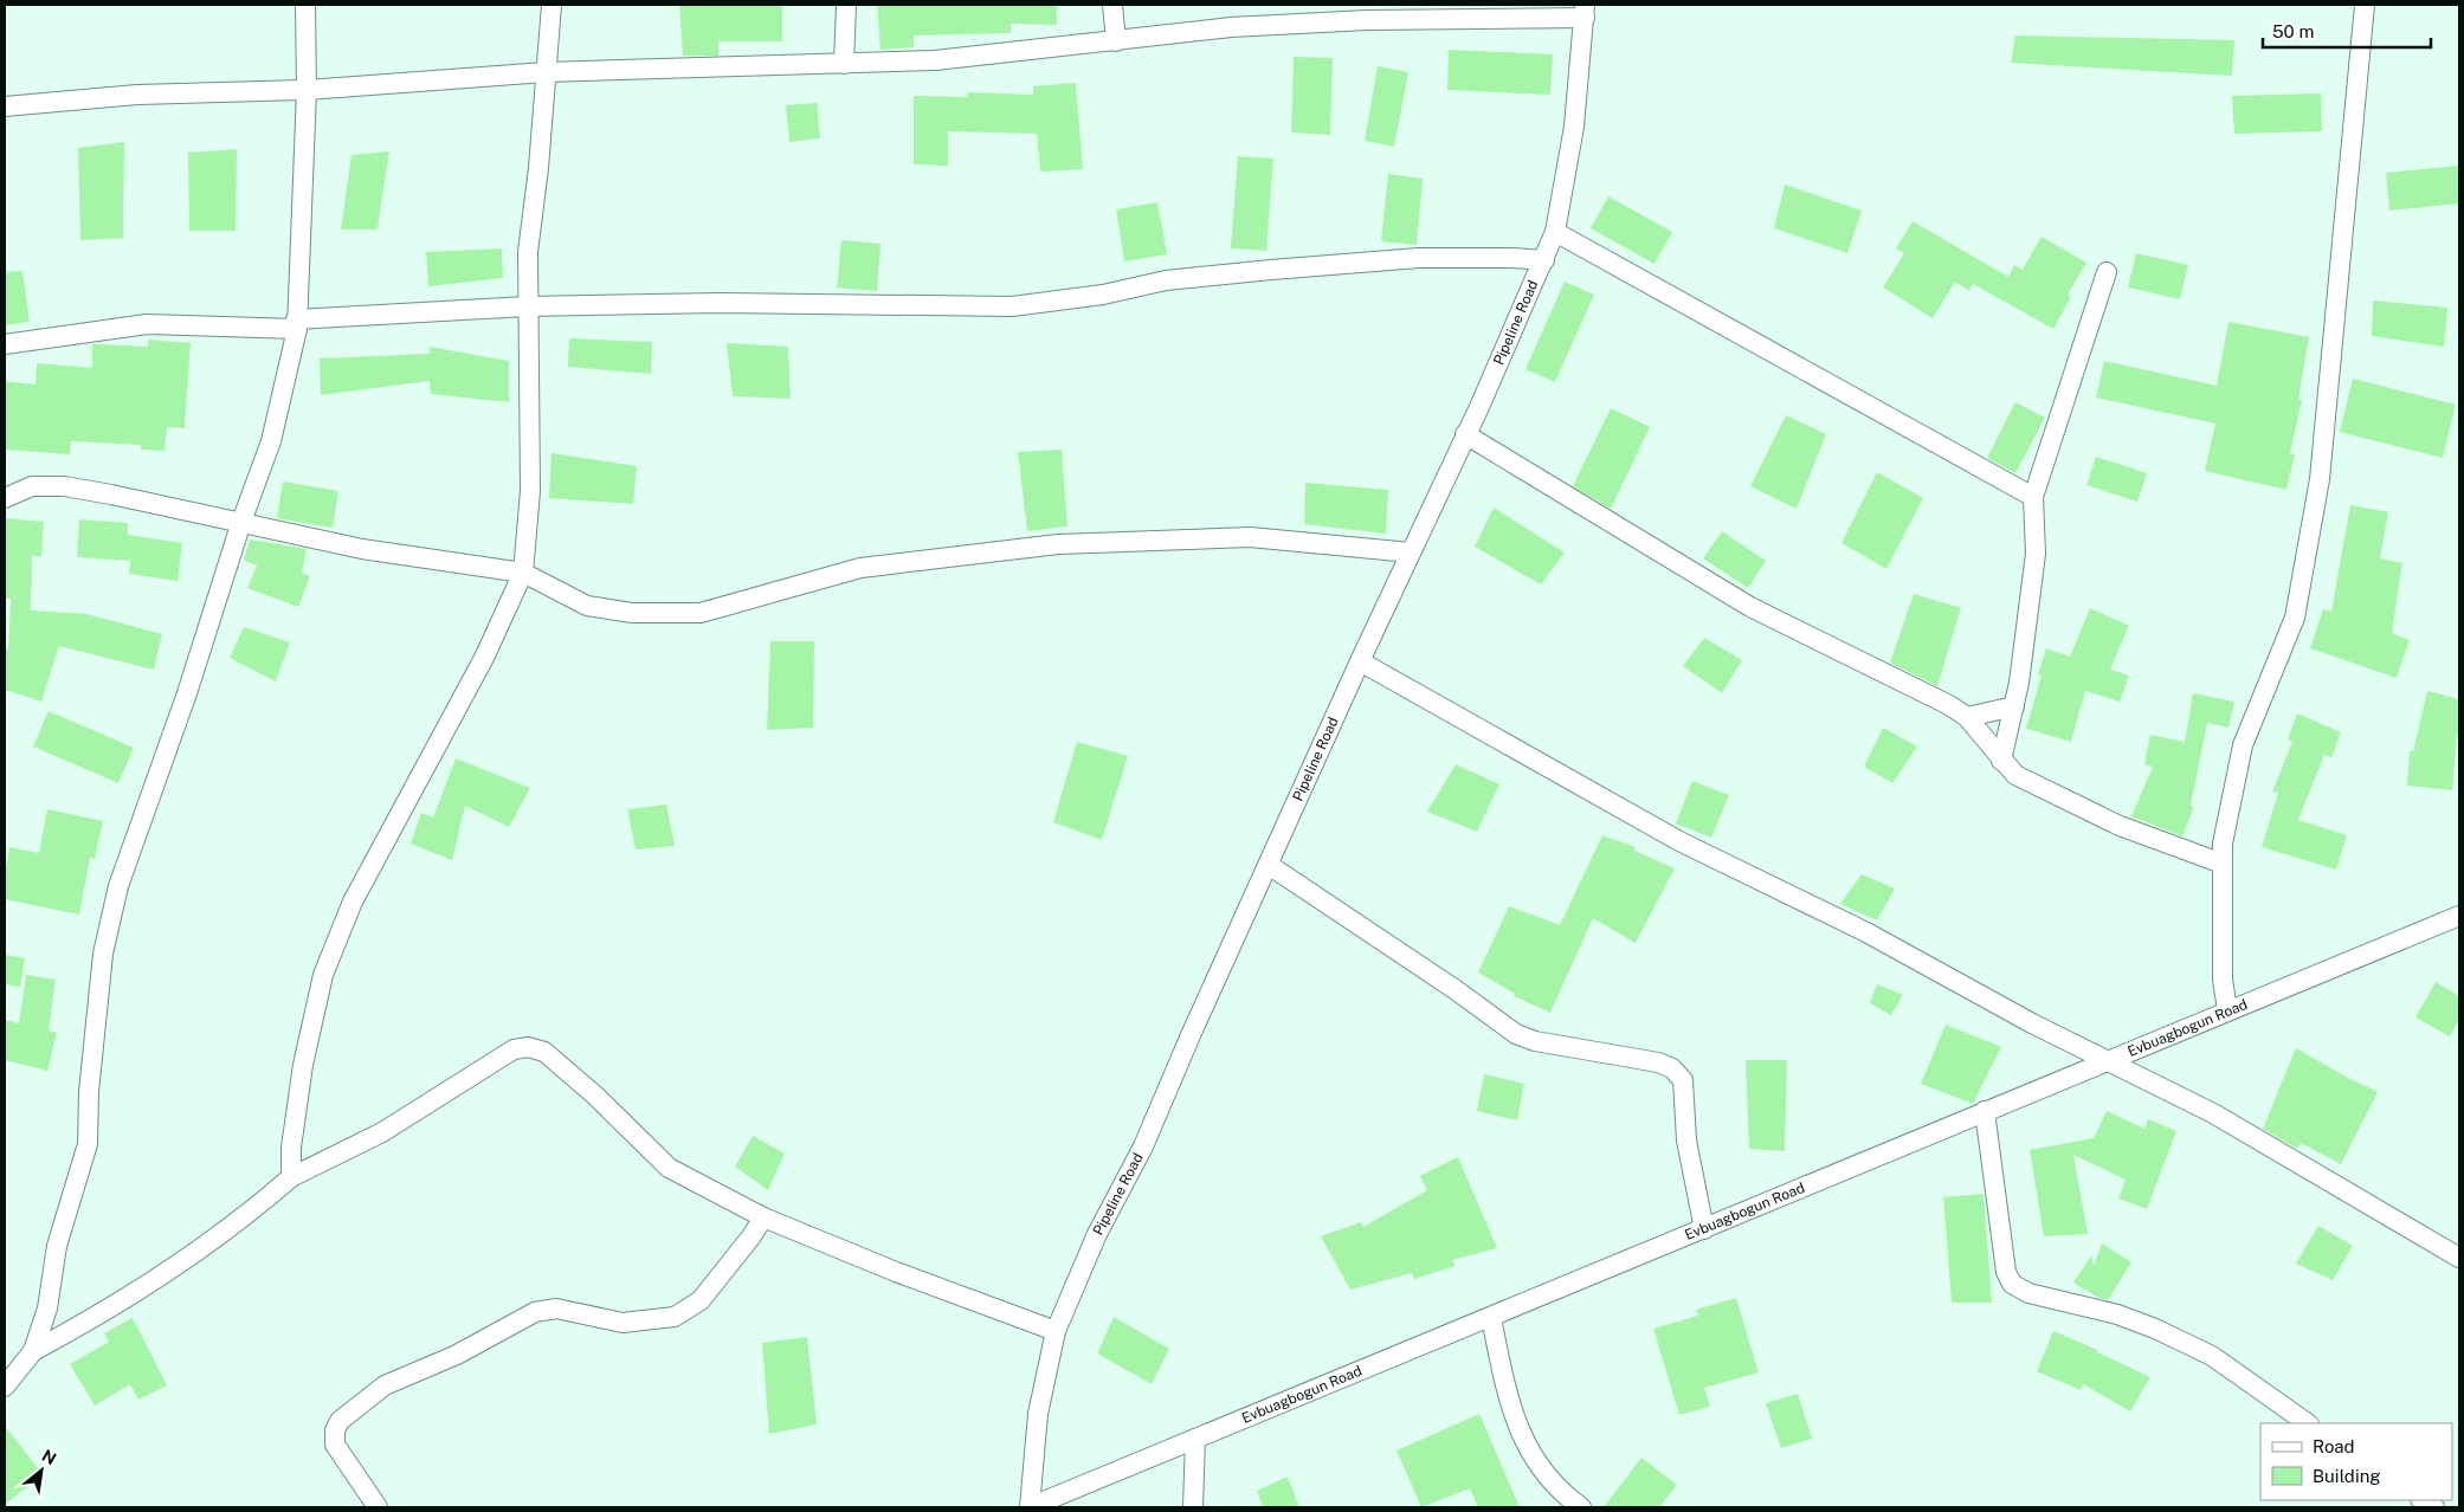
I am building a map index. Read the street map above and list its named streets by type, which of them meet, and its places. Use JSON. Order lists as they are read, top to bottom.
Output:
{
  "streets": {
    "street": ["Pipeline Road", "Evbuagbogun Road"]
  },
  "crossings": [
    ["Pipeline Road", "Evbuagbogun Road"]
  ],
  "legend": ["Road", "Building"],
  "scale_bar": "50 m",
  "north": "top right"
}
